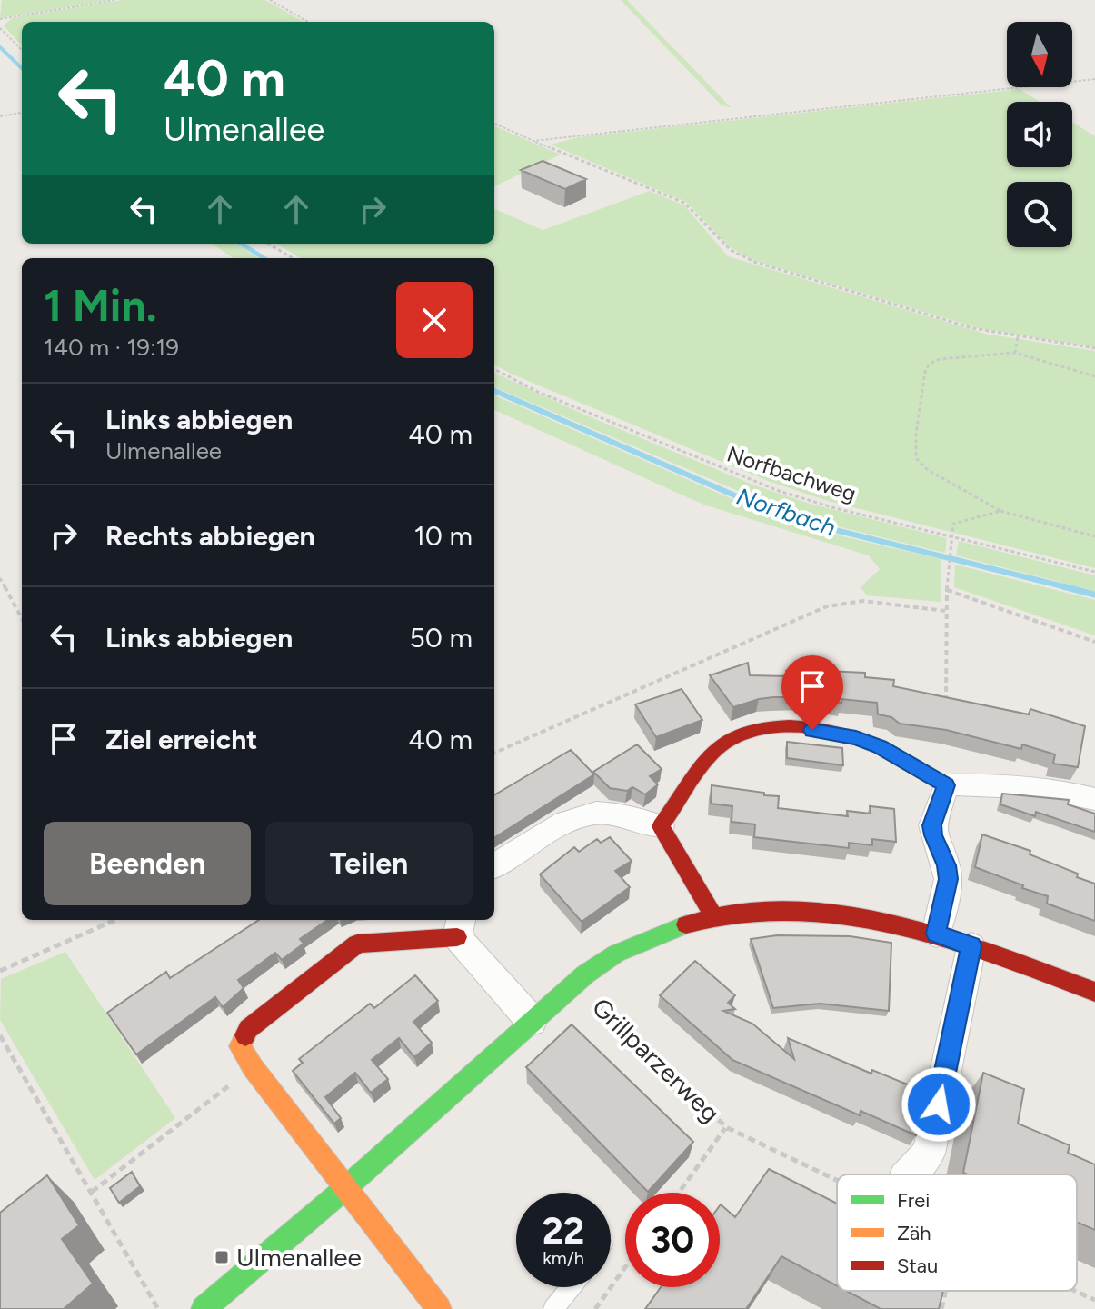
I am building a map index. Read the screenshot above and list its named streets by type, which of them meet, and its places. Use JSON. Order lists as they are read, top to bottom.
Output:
{
  "streets": {
    "path": ["Norfbachweg", "Grillparzerweg"]
  },
  "water": ["Norfbach"],
  "places": {
    "transit": ["Ulmenallee"]
  },
  "legend": ["Frei", "Zäh", "Stau"],
  "north": "bottom",
  "page": {
    "turn": ["40 m", "Ulmenallee"],
    "heading": ["1 Min.", "140 m · 19:19"],
    "list": [
      {
        "name": "Links abbiegen",
        "note": "Ulmenallee",
        "value": "40 m"
      },
      {
        "name": "Rechts abbiegen",
        "value": "10 m"
      },
      {
        "name": "Links abbiegen",
        "value": "50 m"
      },
      {
        "name": "Ziel erreicht",
        "value": "40 m"
      }
    ],
    "buttons": ["Beenden", "Teilen"],
    "speed": "22 km/h",
    "limit": "30"
  }
}
